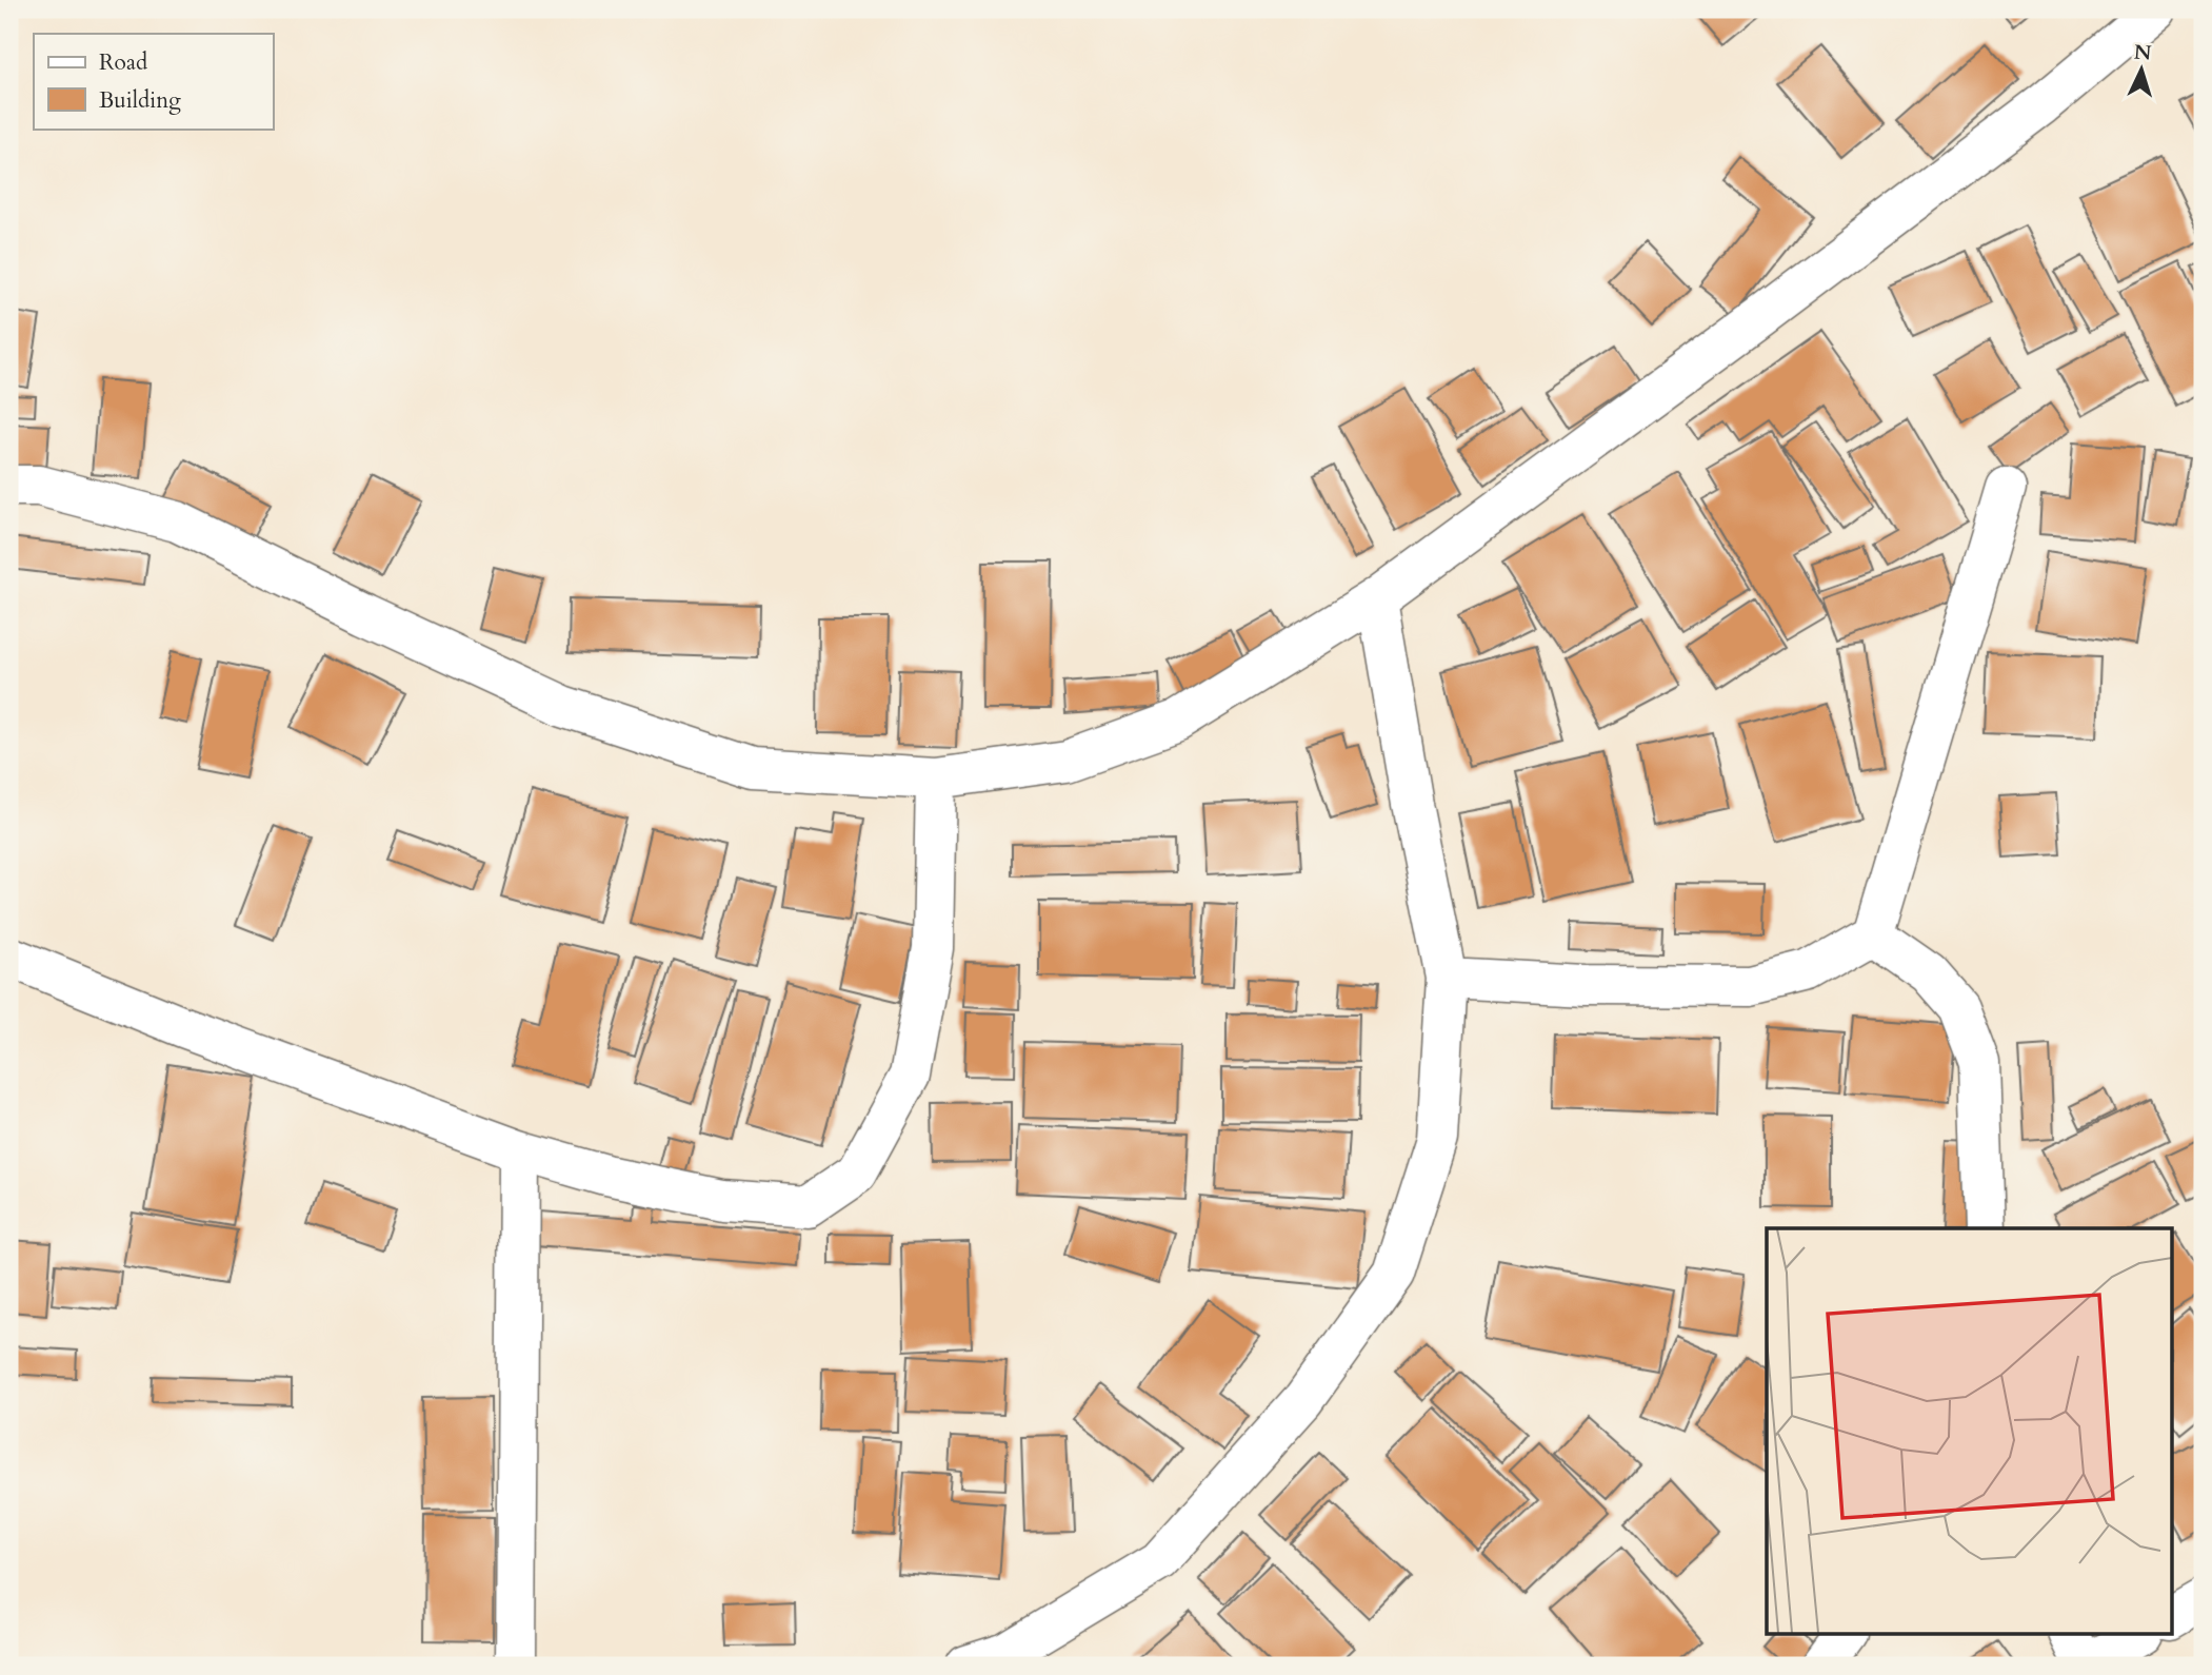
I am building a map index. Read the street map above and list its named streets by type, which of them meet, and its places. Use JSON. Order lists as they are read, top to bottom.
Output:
{
  "legend": ["Road", "Building"],
  "north": "top"
}
